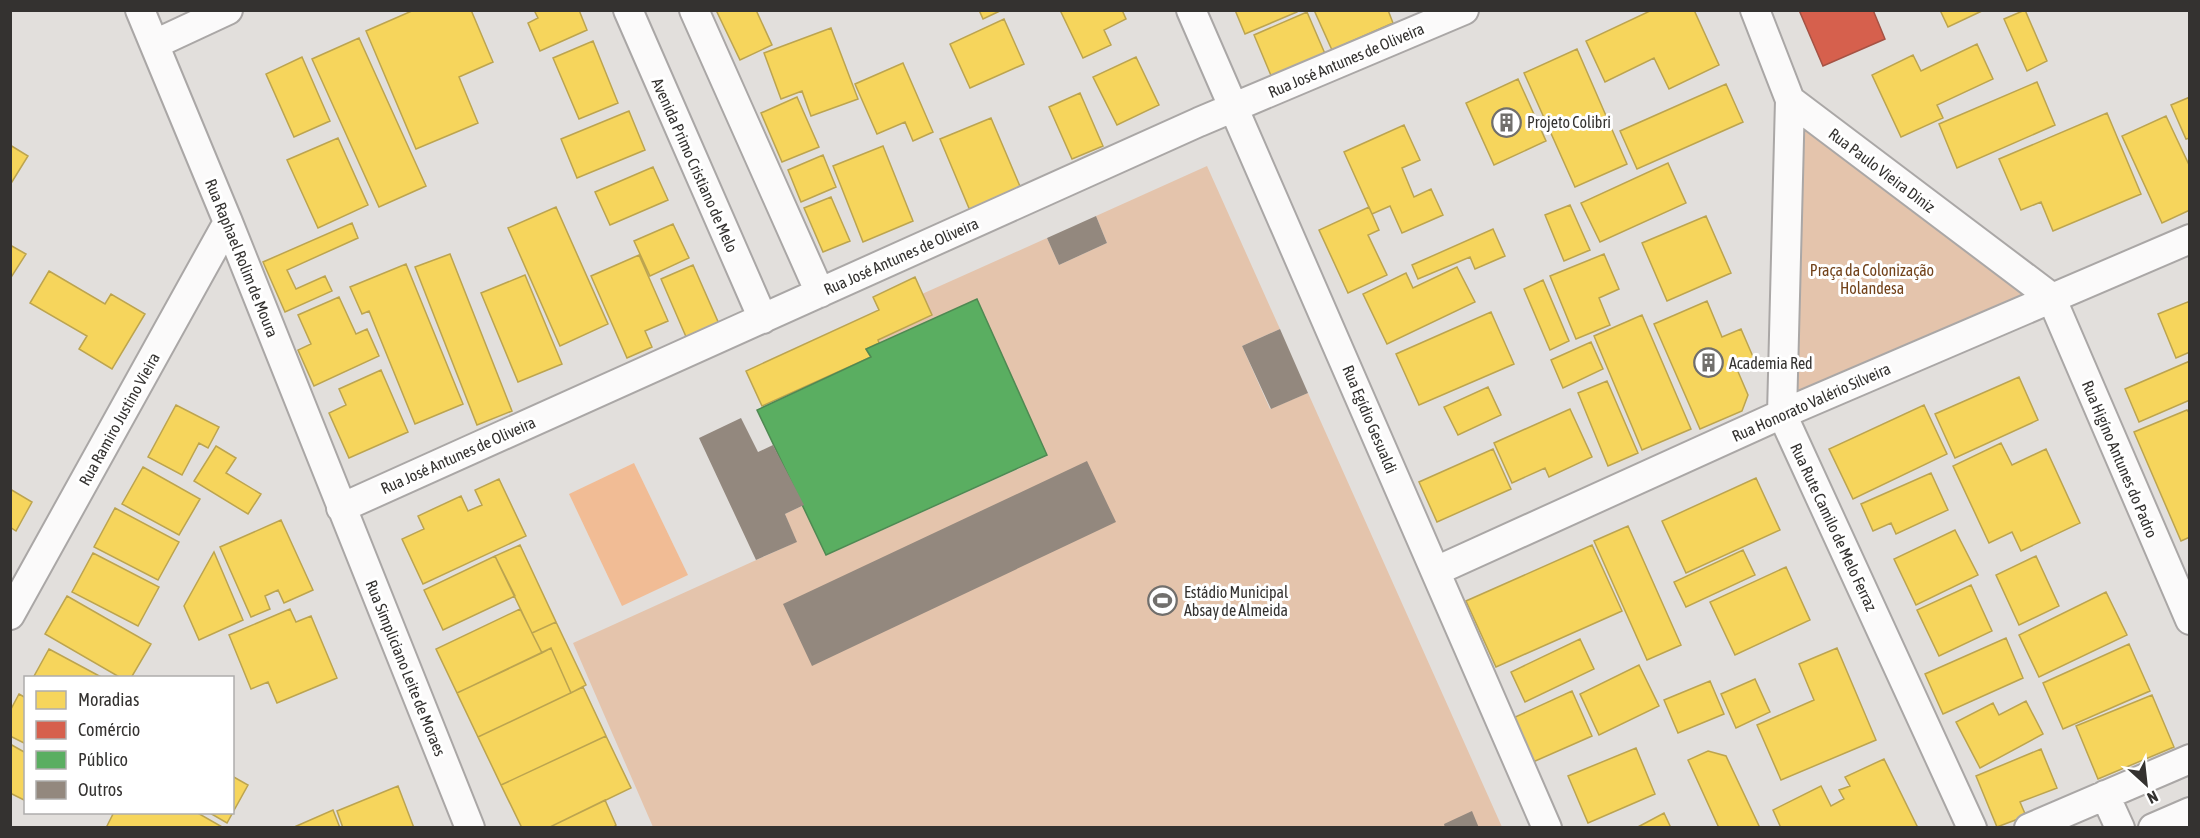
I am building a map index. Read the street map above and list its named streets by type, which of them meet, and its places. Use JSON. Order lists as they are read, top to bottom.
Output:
{
  "streets": {
    "street": [
      "Rua José Antunes de Oliveira",
      "Avenida Primo Cristiano de Melo",
      "Rua Paulo Vieira Diniz",
      "Rua Raphael Rolim de Moura",
      "Rua Honorato Valério Silveira",
      "Rua Ramiro Justino Vieira",
      "Rua Egídio Gesualdi",
      "Rua Higíno Antunes do Padro",
      "Rua Rute Camilo de Melo Ferraz",
      "Rua Simpliciano Leite de Moraes"
    ]
  },
  "crossings": [
    ["Rua José Antunes de Oliveira", "Avenida Primo Cristiano de Melo"],
    ["Rua José Antunes de Oliveira", "Rua Raphael Rolim de Moura"],
    ["Rua José Antunes de Oliveira", "Rua Egídio Gesualdi"],
    ["Rua José Antunes de Oliveira", "Rua Simpliciano Leite de Moraes"],
    ["Rua Paulo Vieira Diniz", "Rua Honorato Valério Silveira"],
    ["Rua Paulo Vieira Diniz", "Rua Higíno Antunes do Padro"],
    ["Rua Paulo Vieira Diniz", "Rua Rute Camilo de Melo Ferraz"],
    ["Rua Raphael Rolim de Moura", "Rua Ramiro Justino Vieira"],
    ["Rua Raphael Rolim de Moura", "Rua Simpliciano Leite de Moraes"],
    ["Rua Honorato Valério Silveira", "Rua Egídio Gesualdi"],
    ["Rua Honorato Valério Silveira", "Rua Higíno Antunes do Padro"],
    ["Rua Honorato Valério Silveira", "Rua Rute Camilo de Melo Ferraz"]
  ],
  "parks": ["Praça da Colonização Holandesa"],
  "places": {
    "building": ["Projeto Colibri", "Academia Red"],
    "sports": ["Estádio Municipal Absay de Almeida"]
  },
  "legend": [
    "Moradias",
    "Comércio",
    "Público",
    "Outros"
  ],
  "north": "bottom right"
}
